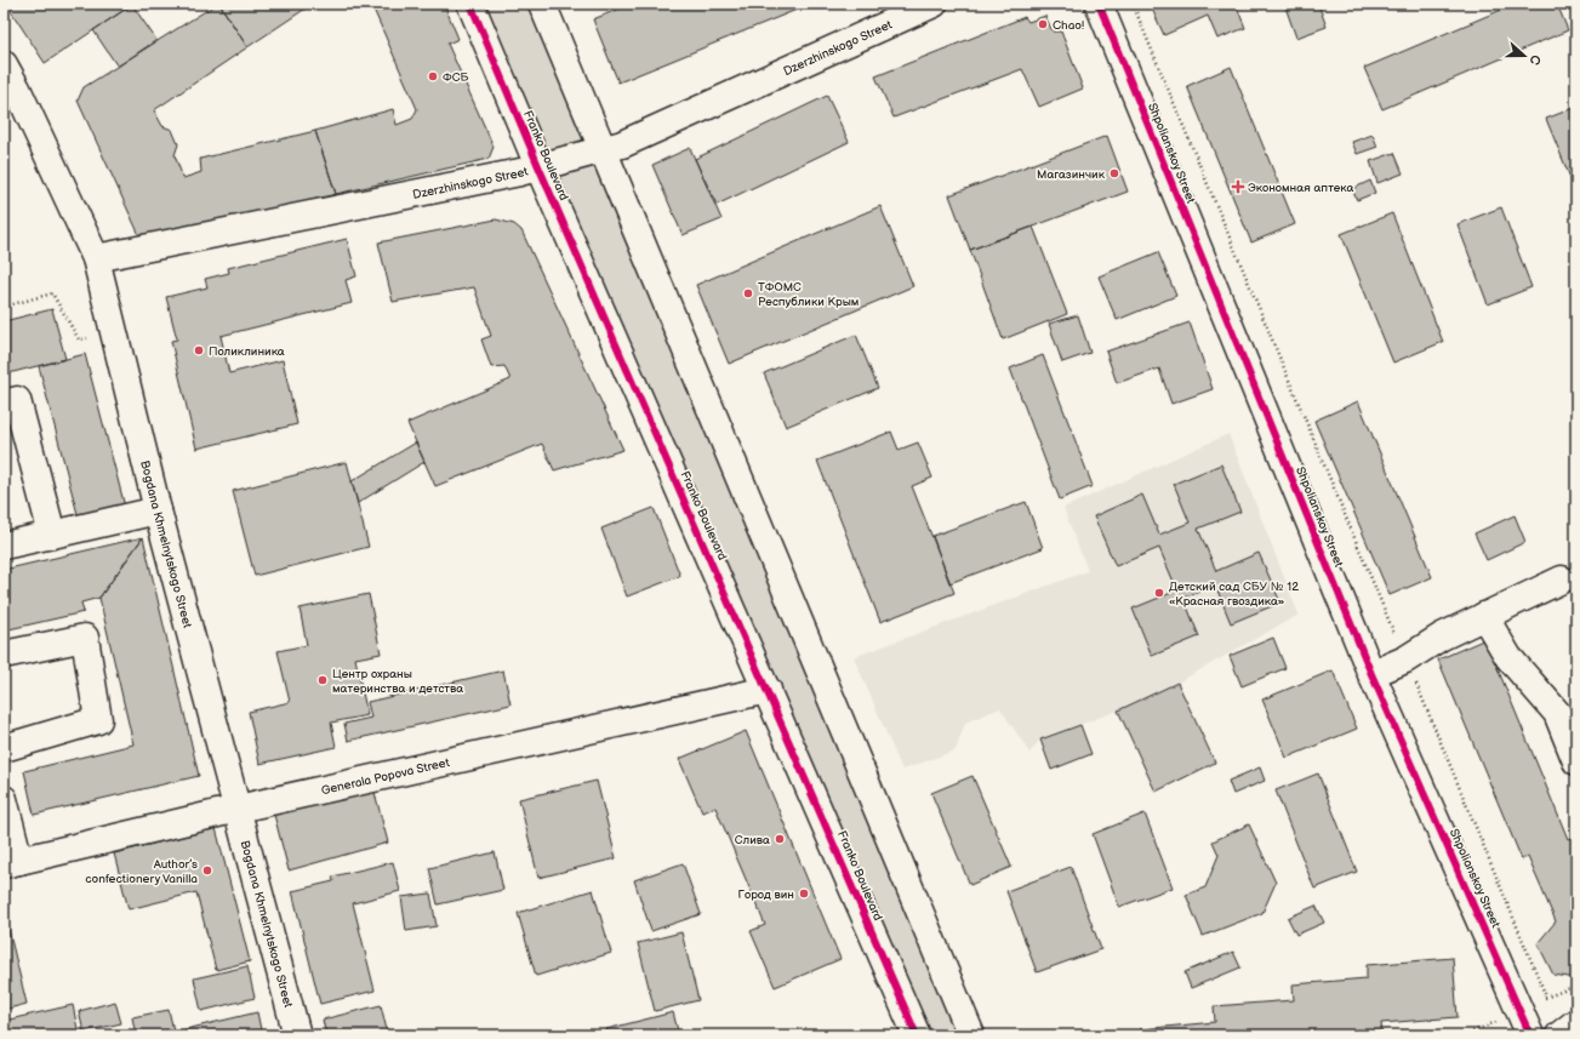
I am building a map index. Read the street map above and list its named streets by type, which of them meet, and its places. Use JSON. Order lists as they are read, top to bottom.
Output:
{
  "streets": {
    "street": [
      "Dzerzhinskogo Street",
      "Shpolianskoy Street",
      "Franko Boulevard",
      "Bogdana Khmelnytskogo Street",
      "Generala Popova Street"
    ]
  },
  "crossings": [
    ["Dzerzhinskogo Street", "Franko Boulevard"],
    ["Dzerzhinskogo Street", "Bogdana Khmelnytskogo Street"],
    ["Franko Boulevard", "Generala Popova Street"],
    ["Bogdana Khmelnytskogo Street", "Generala Popova Street"]
  ],
  "places": {
    "other": [
      "Chao!",
      "ФСБ",
      "Магазинчик",
      "ТФОМС Республики Крым",
      "Поликлиника",
      "Детский сад СБУ № 12 «Красная гвоздика»",
      "Центр охраны материнства и детства",
      "Слива",
      "Author’s confectionery Vanilla",
      "Город вин"
    ],
    "health": ["Экономная аптека"]
  },
  "north": "right"
}
